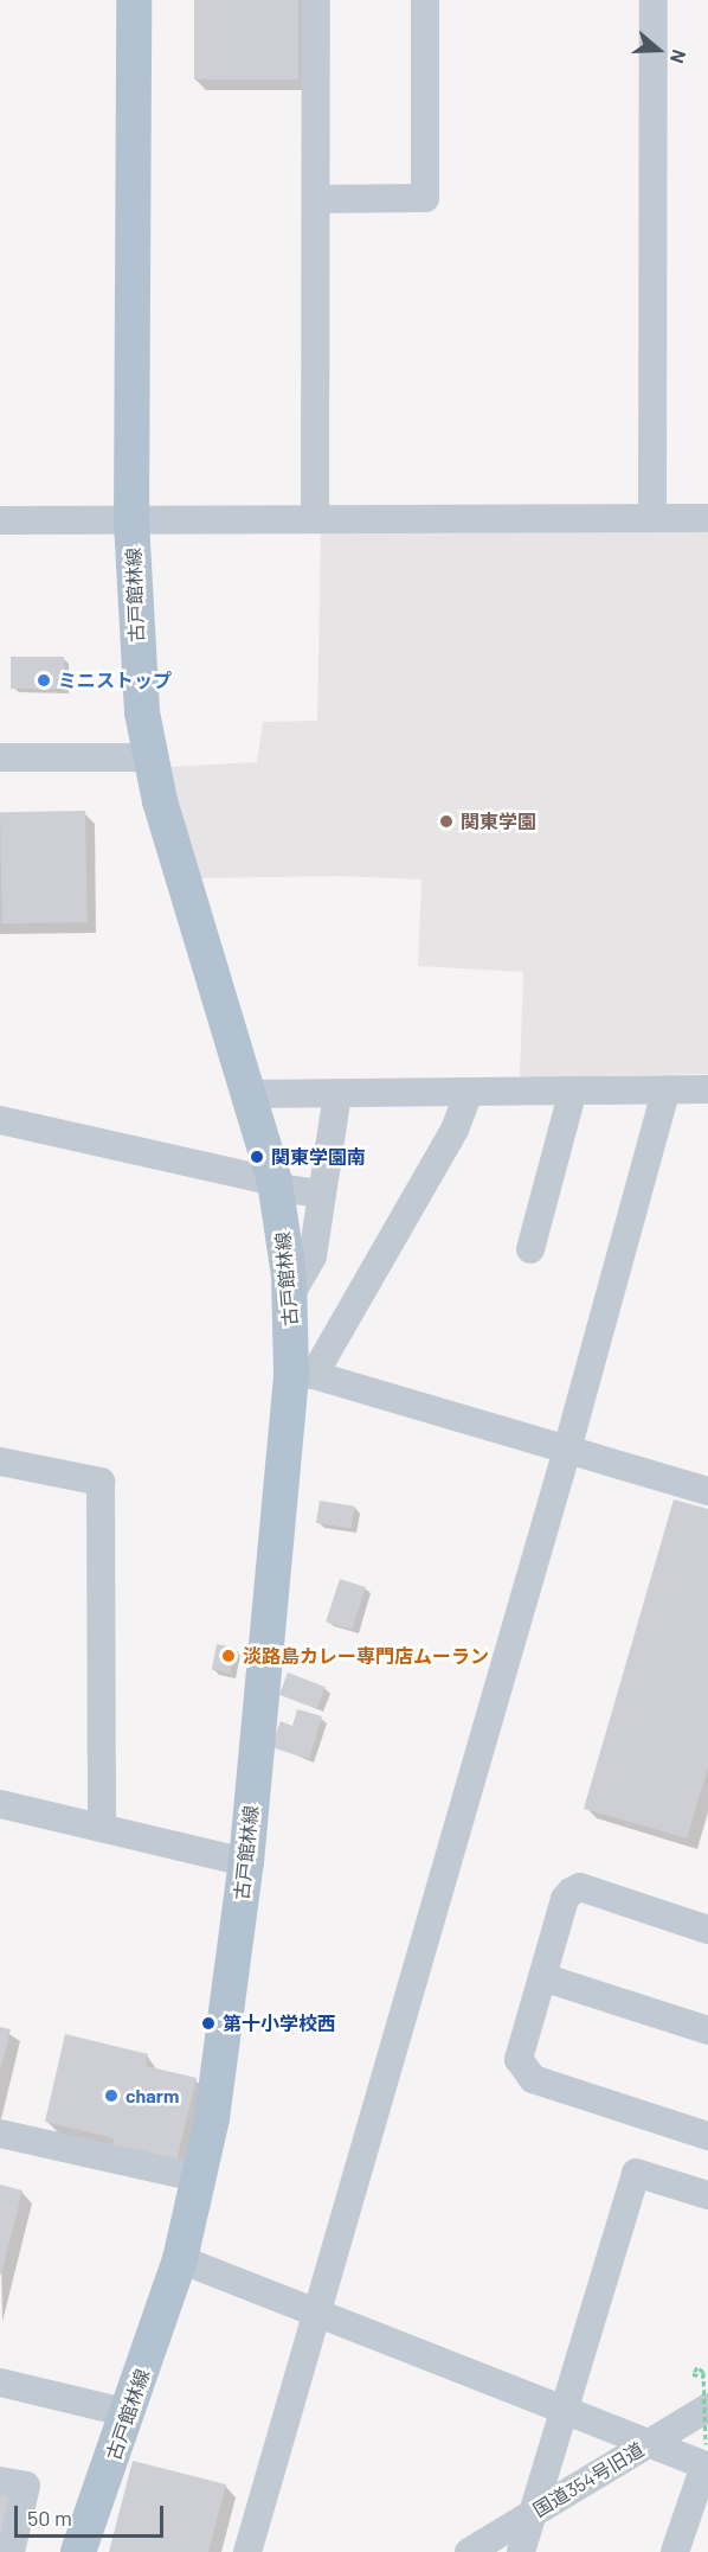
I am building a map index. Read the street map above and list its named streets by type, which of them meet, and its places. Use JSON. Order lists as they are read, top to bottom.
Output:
{
  "streets": {
    "main road": ["古戸館林線"],
    "street": ["国道354号旧道"]
  },
  "places": [
    "ミニストップ",
    "関東学園",
    "関東学園南",
    "淡路島カレー専門店ムーラン",
    "第十小学校西",
    "charm"
  ],
  "scale_bar": "50 m",
  "north": "right"
}
